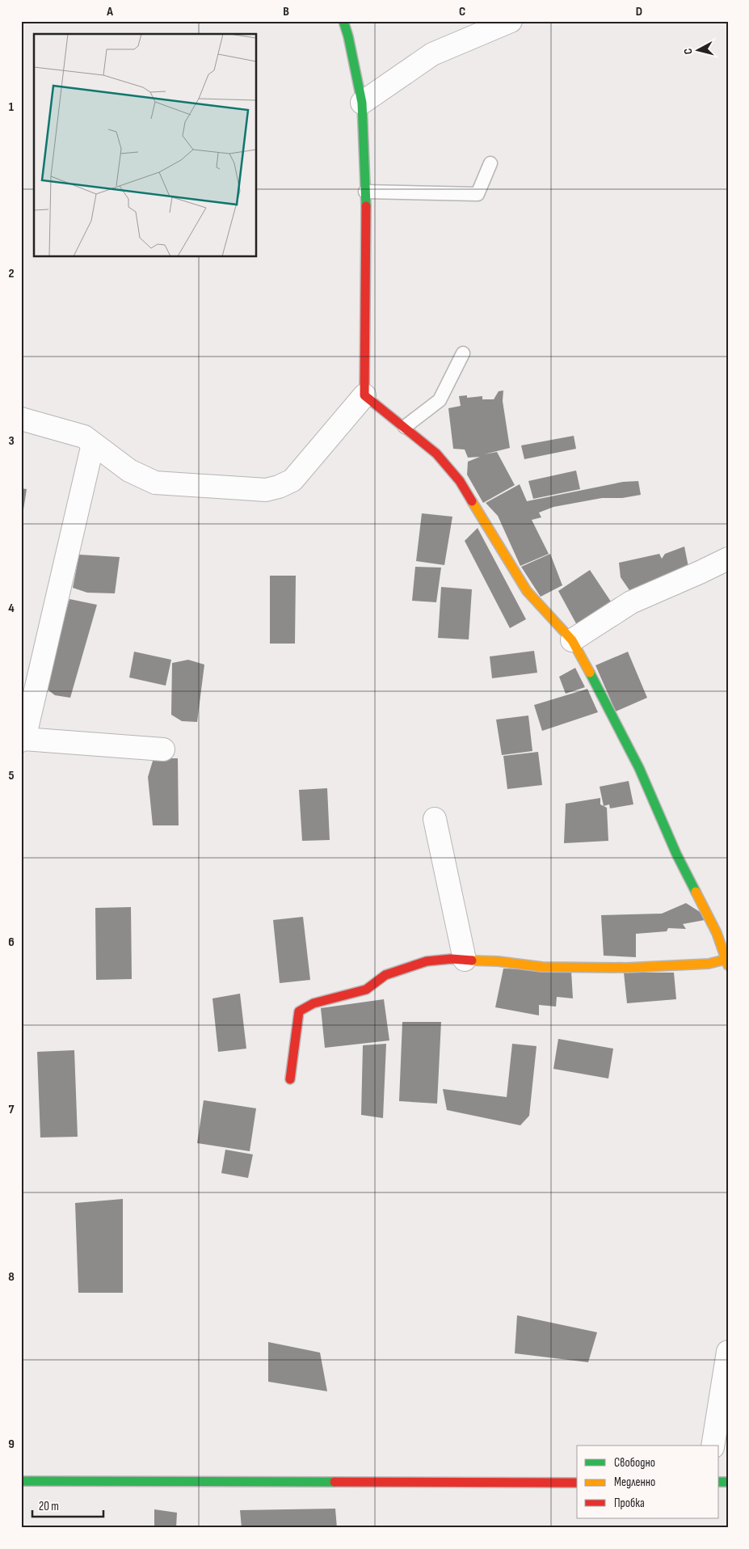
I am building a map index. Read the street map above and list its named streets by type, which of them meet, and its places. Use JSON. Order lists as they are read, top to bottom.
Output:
{
  "legend": ["Свободно", "Медленно", "Пробка"],
  "scale_bar": "20 m",
  "north": "left",
  "grid": {
    "columns": [
      "A",
      "B",
      "C",
      "D"
    ],
    "rows": [
      "1",
      "2",
      "3",
      "4",
      "5",
      "6",
      "7",
      "8",
      "9"
    ]
  }
}
